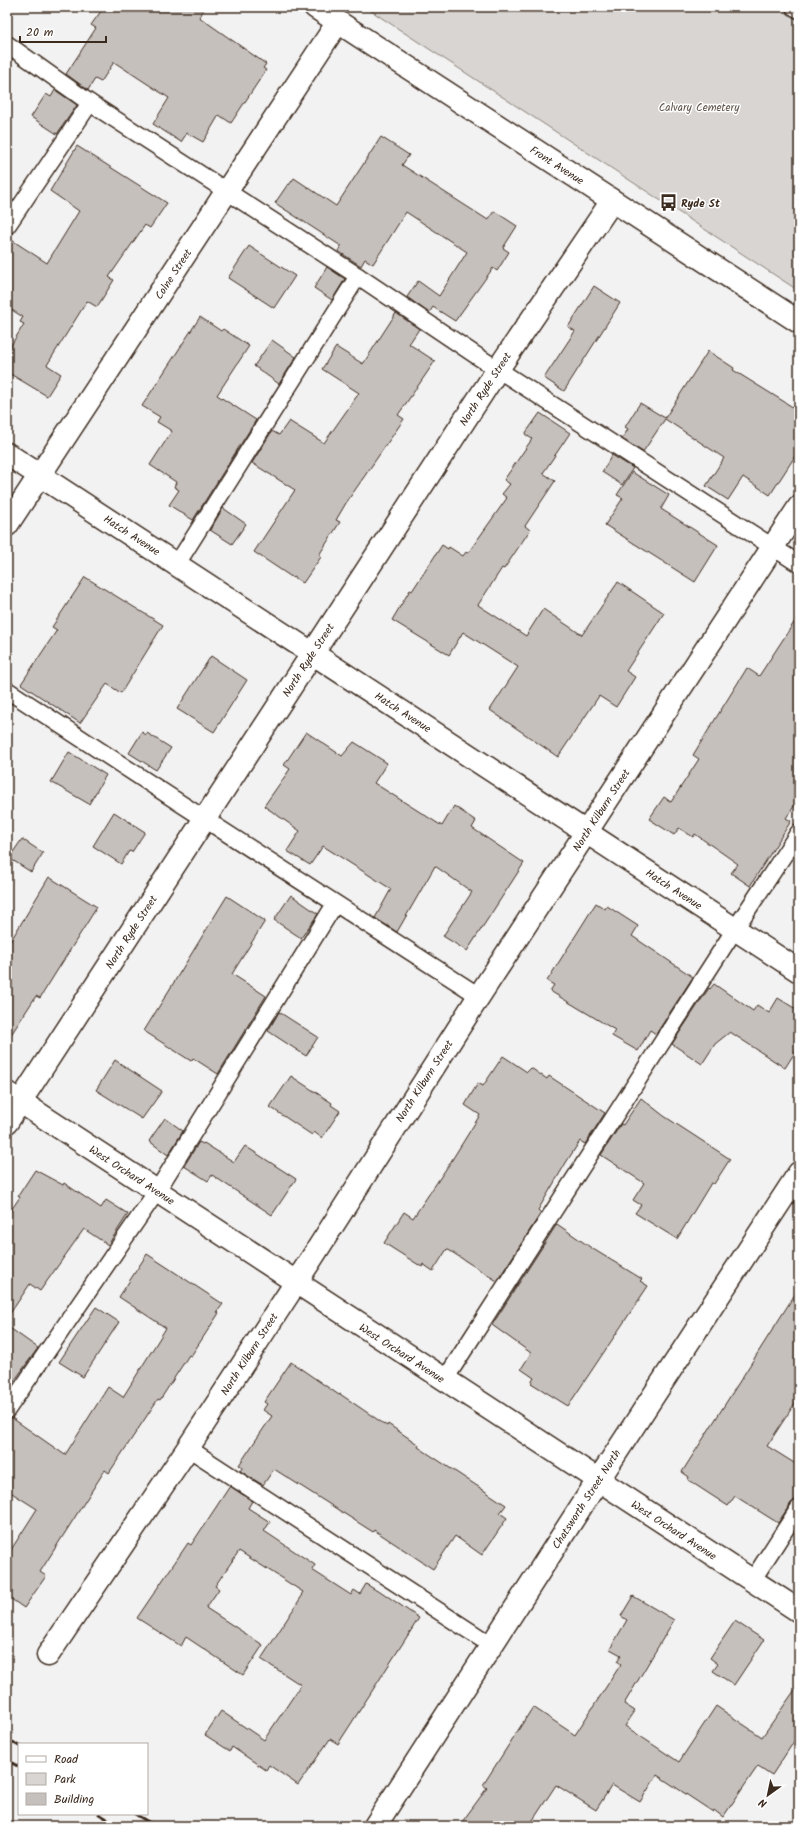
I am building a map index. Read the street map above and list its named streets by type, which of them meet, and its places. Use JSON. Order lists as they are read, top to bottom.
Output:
{
  "streets": {
    "street": [
      "Front Avenue",
      "Colne Street",
      "North Ryde Street",
      "Hatch Avenue",
      "North Kilburn Street",
      "West Orchard Avenue",
      "Chatsworth Street North"
    ]
  },
  "crossings": [
    ["Front Avenue", "Colne Street"],
    ["Front Avenue", "North Ryde Street"],
    ["Colne Street", "Hatch Avenue"],
    ["North Ryde Street", "Hatch Avenue"],
    ["North Ryde Street", "West Orchard Avenue"],
    ["Hatch Avenue", "North Kilburn Street"],
    ["North Kilburn Street", "West Orchard Avenue"],
    ["West Orchard Avenue", "Chatsworth Street North"]
  ],
  "parks": ["Calvary Cemetery"],
  "places": {
    "bus stop": ["Ryde St"]
  },
  "legend": ["Road", "Park", "Building"],
  "scale_bar": "20 m",
  "north": "bottom left"
}
